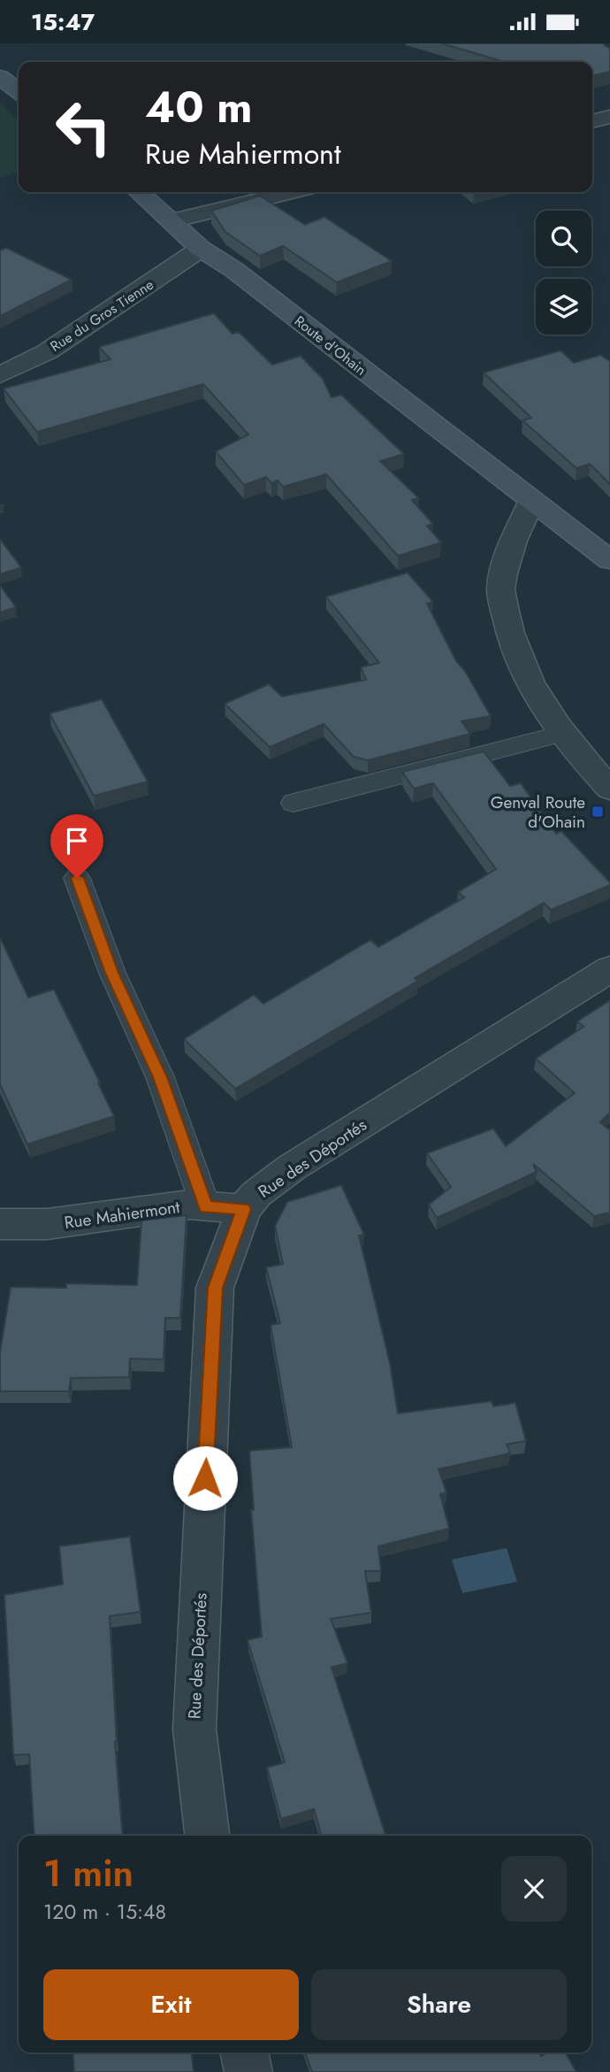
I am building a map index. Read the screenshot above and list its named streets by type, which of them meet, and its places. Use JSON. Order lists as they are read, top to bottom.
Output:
{
  "streets": {
    "main road": ["Route d'Ohain"],
    "street": ["Rue du Gros Tienne", "Rue des Déportés", "Rue Mahiermont"]
  },
  "crossings": [
    ["Rue du Gros Tienne", "Route d'Ohain"],
    ["Rue des Déportés", "Rue Mahiermont"]
  ],
  "places": {
    "transit": ["Genval Route d'Ohain"]
  },
  "page": {
    "status": "15:47",
    "turn": ["40 m", "Rue Mahiermont"],
    "heading": ["1 min", "120 m · 15:48"],
    "buttons": ["Exit", "Share"]
  }
}
